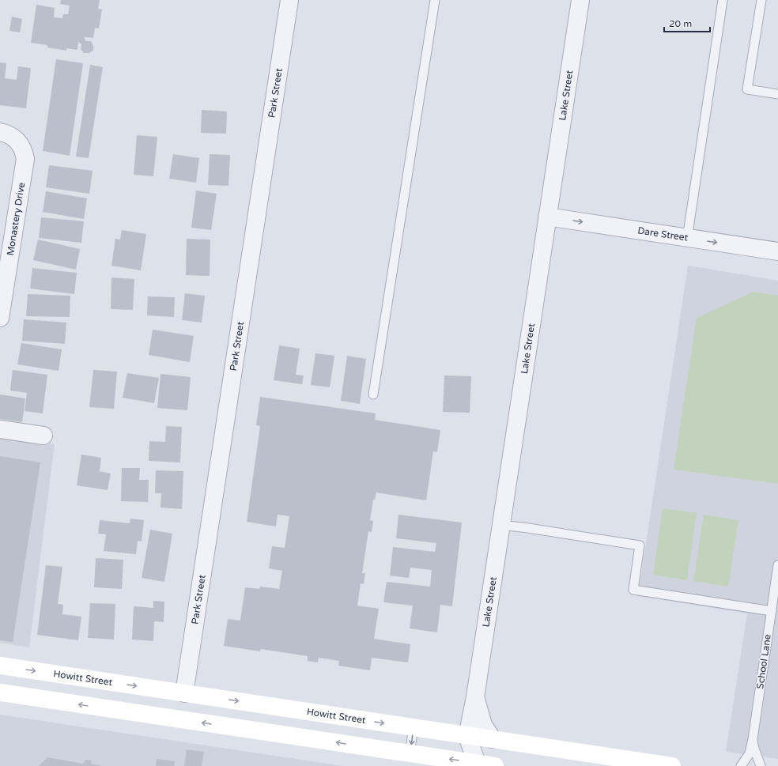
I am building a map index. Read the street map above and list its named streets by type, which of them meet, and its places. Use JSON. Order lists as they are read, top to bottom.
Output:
{
  "streets": {
    "main road": ["Howitt Street"],
    "street": [
      "Park Street",
      "Lake Street",
      "Monastery Drive",
      "Dare Street"
    ],
    "lane": ["School Lane"]
  },
  "crossings": [
    ["Park Street", "Howitt Street"],
    ["Lake Street", "Dare Street"],
    ["Lake Street", "Howitt Street"]
  ],
  "one_way": ["Dare Street"],
  "scale_bar": "20 m"
}
